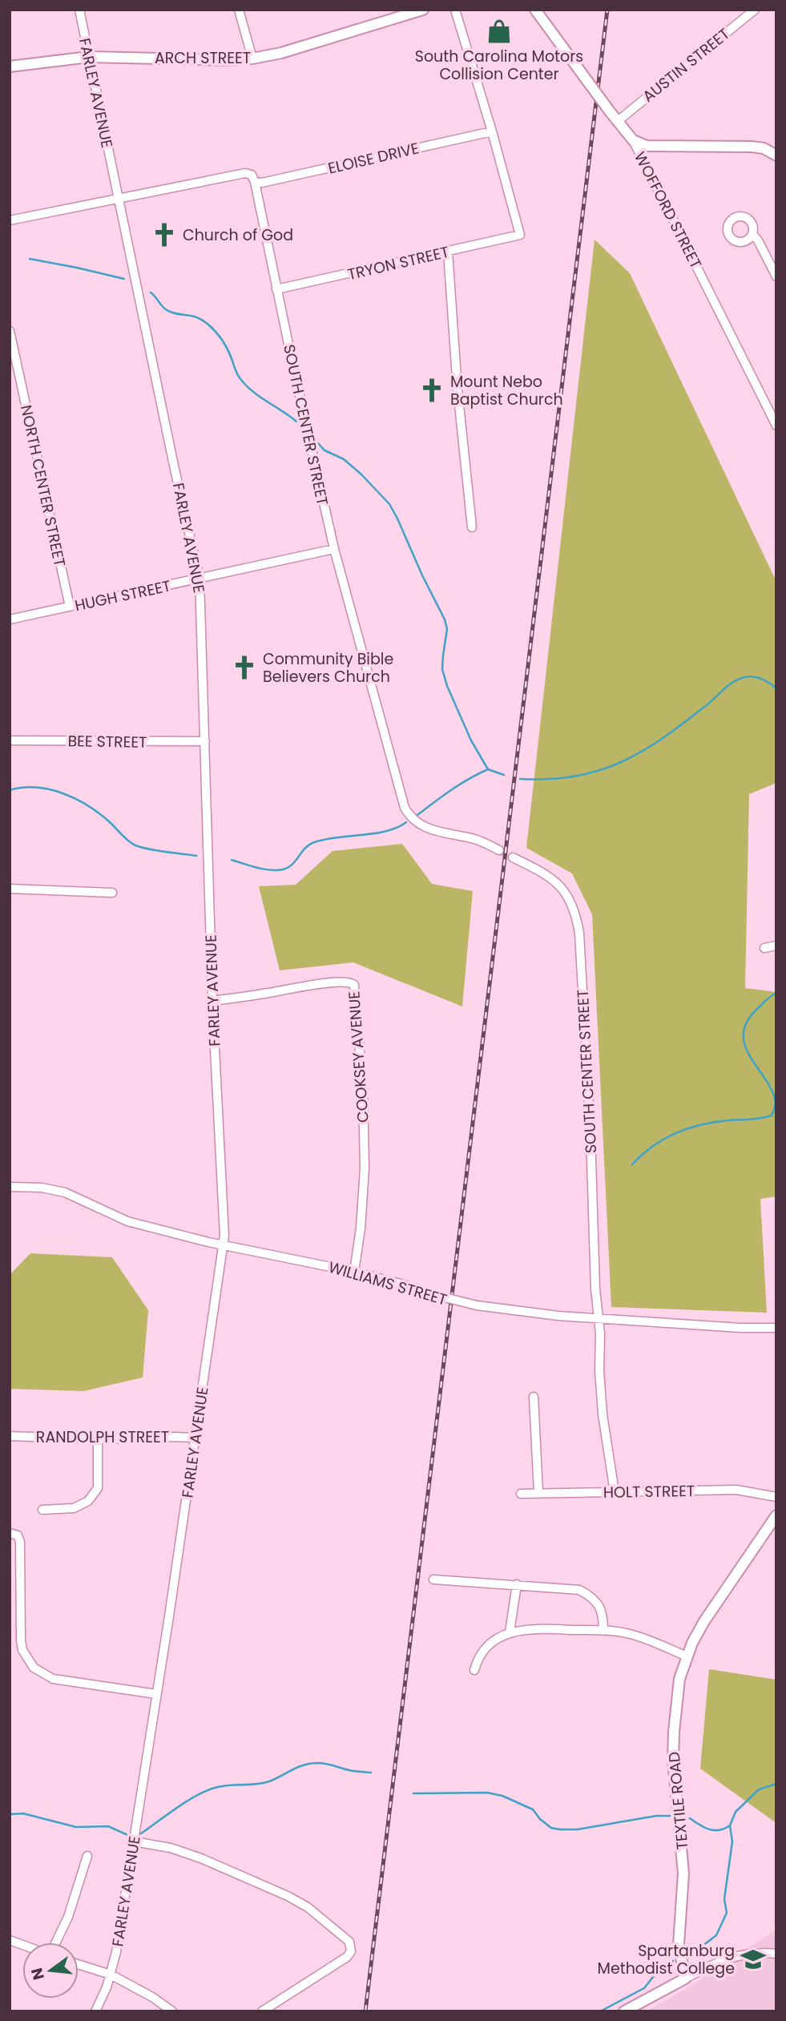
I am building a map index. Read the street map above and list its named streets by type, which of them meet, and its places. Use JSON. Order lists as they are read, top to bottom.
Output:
{
  "streets": {
    "street": [
      "ARCH STREET",
      "AUSTIN STREET",
      "FARLEY AVENUE",
      "ELOISE DRIVE",
      "WOFFORD STREET",
      "TRYON STREET",
      "SOUTH CENTER STREET",
      "NORTH CENTER STREET",
      "HUGH STREET",
      "BEE STREET",
      "COOKSEY AVENUE",
      "WILLIAMS STREET",
      "RANDOLPH STREET",
      "HOLT STREET",
      "TEXTILE ROAD"
    ]
  },
  "crossings": [
    ["ARCH STREET", "FARLEY AVENUE"],
    ["AUSTIN STREET", "WOFFORD STREET"],
    ["FARLEY AVENUE", "HUGH STREET"],
    ["FARLEY AVENUE", "BEE STREET"],
    ["FARLEY AVENUE", "COOKSEY AVENUE"],
    ["FARLEY AVENUE", "WILLIAMS STREET"],
    ["FARLEY AVENUE", "RANDOLPH STREET"],
    ["ELOISE DRIVE", "TRYON STREET"],
    ["ELOISE DRIVE", "SOUTH CENTER STREET"],
    ["TRYON STREET", "SOUTH CENTER STREET"],
    ["SOUTH CENTER STREET", "HUGH STREET"],
    ["SOUTH CENTER STREET", "WILLIAMS STREET"],
    ["SOUTH CENTER STREET", "HOLT STREET"],
    ["NORTH CENTER STREET", "HUGH STREET"],
    ["COOKSEY AVENUE", "WILLIAMS STREET"]
  ],
  "places": {
    "shop": ["South Carolina Motors Collision Center"],
    "church": ["Church of God", "Mount Nebo Baptist Church", "Community Bible Believers Church"],
    "school or university": ["Spartanburg Methodist College"]
  },
  "north": "left"
}
